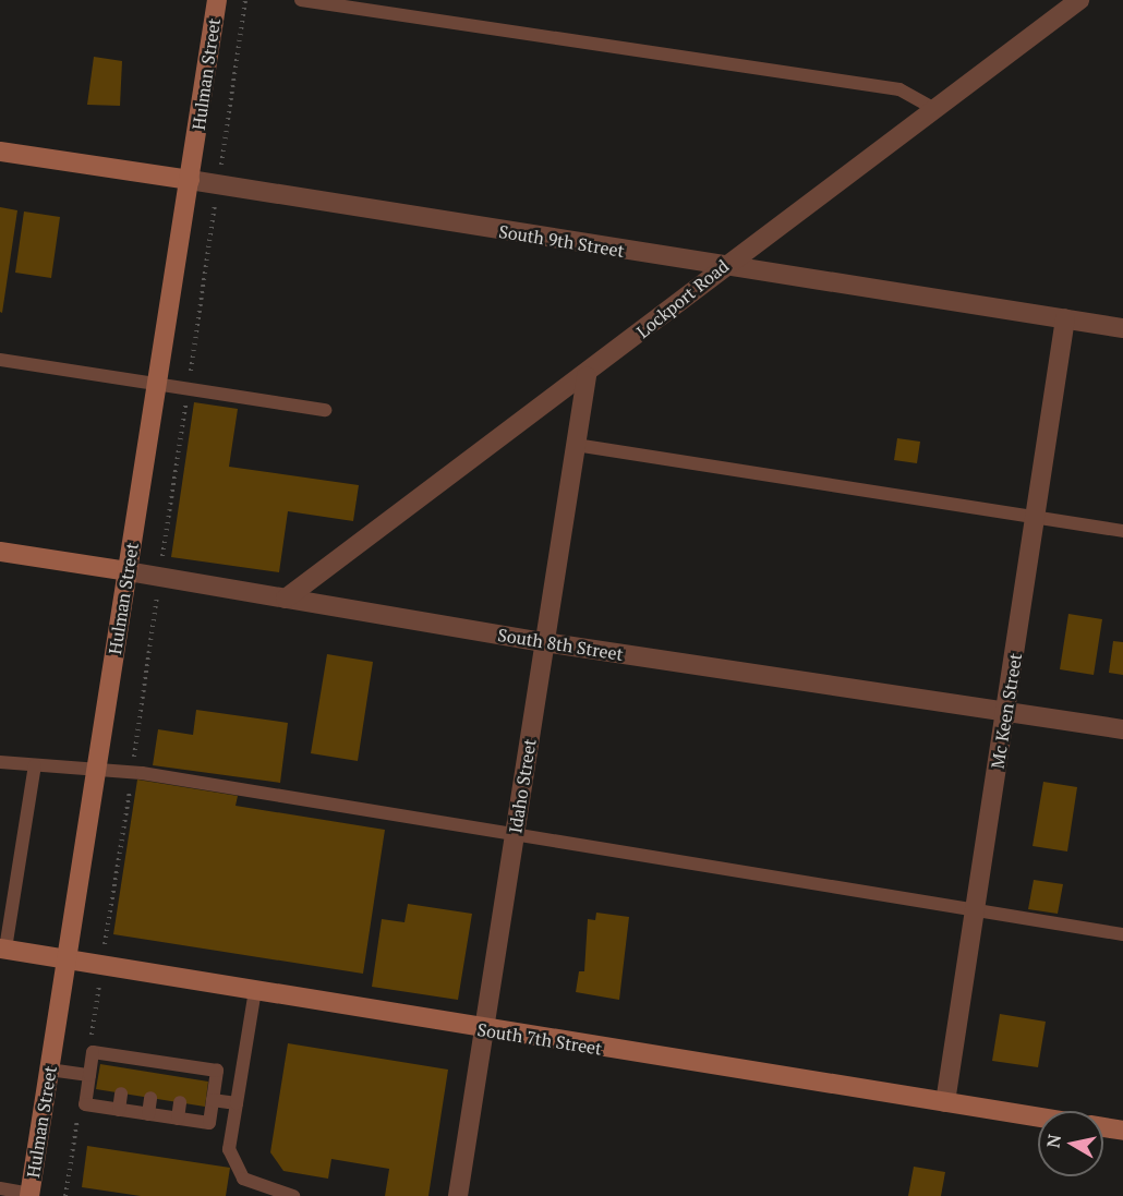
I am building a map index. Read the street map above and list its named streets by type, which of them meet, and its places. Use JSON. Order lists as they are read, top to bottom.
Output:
{
  "streets": {
    "street": [
      "Hulman Street",
      "South 9th Street",
      "Lockport Road",
      "South 8th Street",
      "Mc Keen Street",
      "Idaho Street",
      "South 7th Street"
    ]
  },
  "crossings": [
    ["Hulman Street", "South 9th Street"],
    ["Hulman Street", "South 8th Street"],
    ["Hulman Street", "South 7th Street"],
    ["South 9th Street", "Lockport Road"],
    ["South 9th Street", "Mc Keen Street"],
    ["Lockport Road", "South 8th Street"],
    ["Lockport Road", "Idaho Street"],
    ["South 8th Street", "Mc Keen Street"],
    ["South 8th Street", "Idaho Street"],
    ["Mc Keen Street", "South 7th Street"],
    ["Idaho Street", "South 7th Street"]
  ],
  "north": "left"
}
